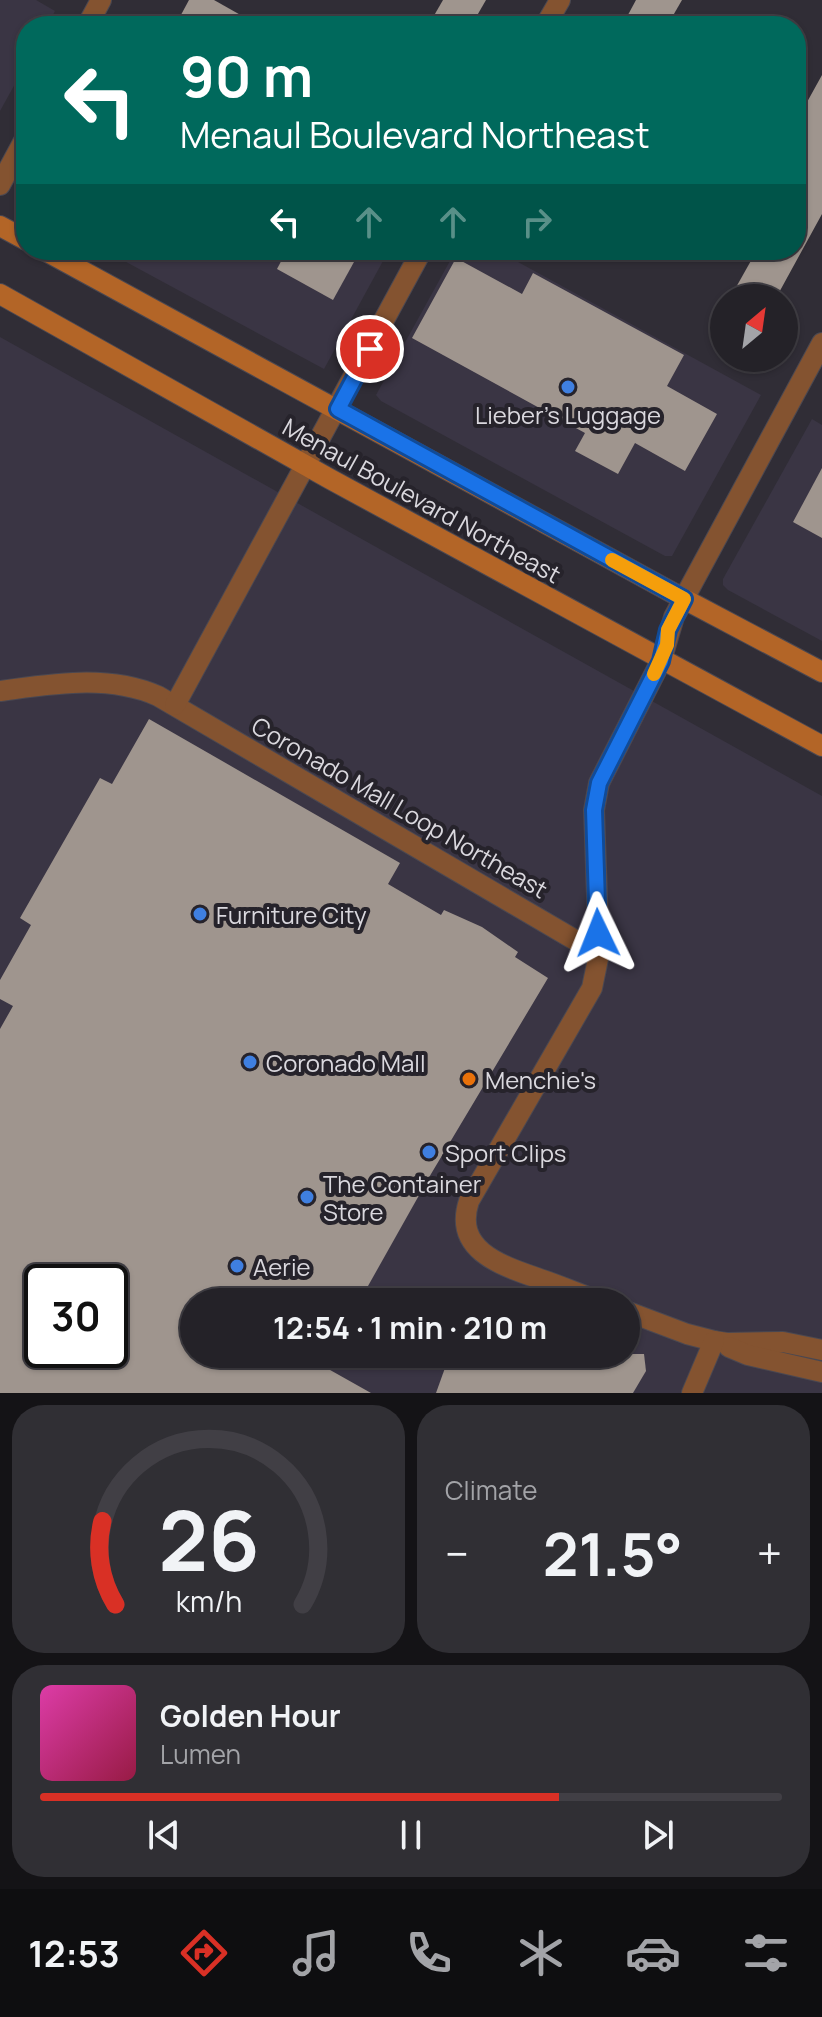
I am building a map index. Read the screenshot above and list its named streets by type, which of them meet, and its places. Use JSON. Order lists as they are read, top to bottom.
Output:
{
  "streets": {
    "main road": ["Menaul Boulevard Northeast"],
    "street": ["Coronado Mall Loop Northeast"]
  },
  "places": [
    "Lieber's Luggage",
    "Furniture City",
    "Coronado Mall",
    "Menchie's",
    "Sport Clips",
    "The Container Store",
    "Aerie"
  ],
  "north": "top right",
  "page": {
    "turn": ["90 m", "Menaul Boulevard Northeast"],
    "limit": "30",
    "trip": "12:54 · 1 min · 210 m",
    "tile": "Climate",
    "heat": ["−", "21.5°", "+"],
    "song": ["Golden Hour", "Lumen"],
    "tabs": "12:53",
    "gauge": ["26", "km/h"]
  }
}
